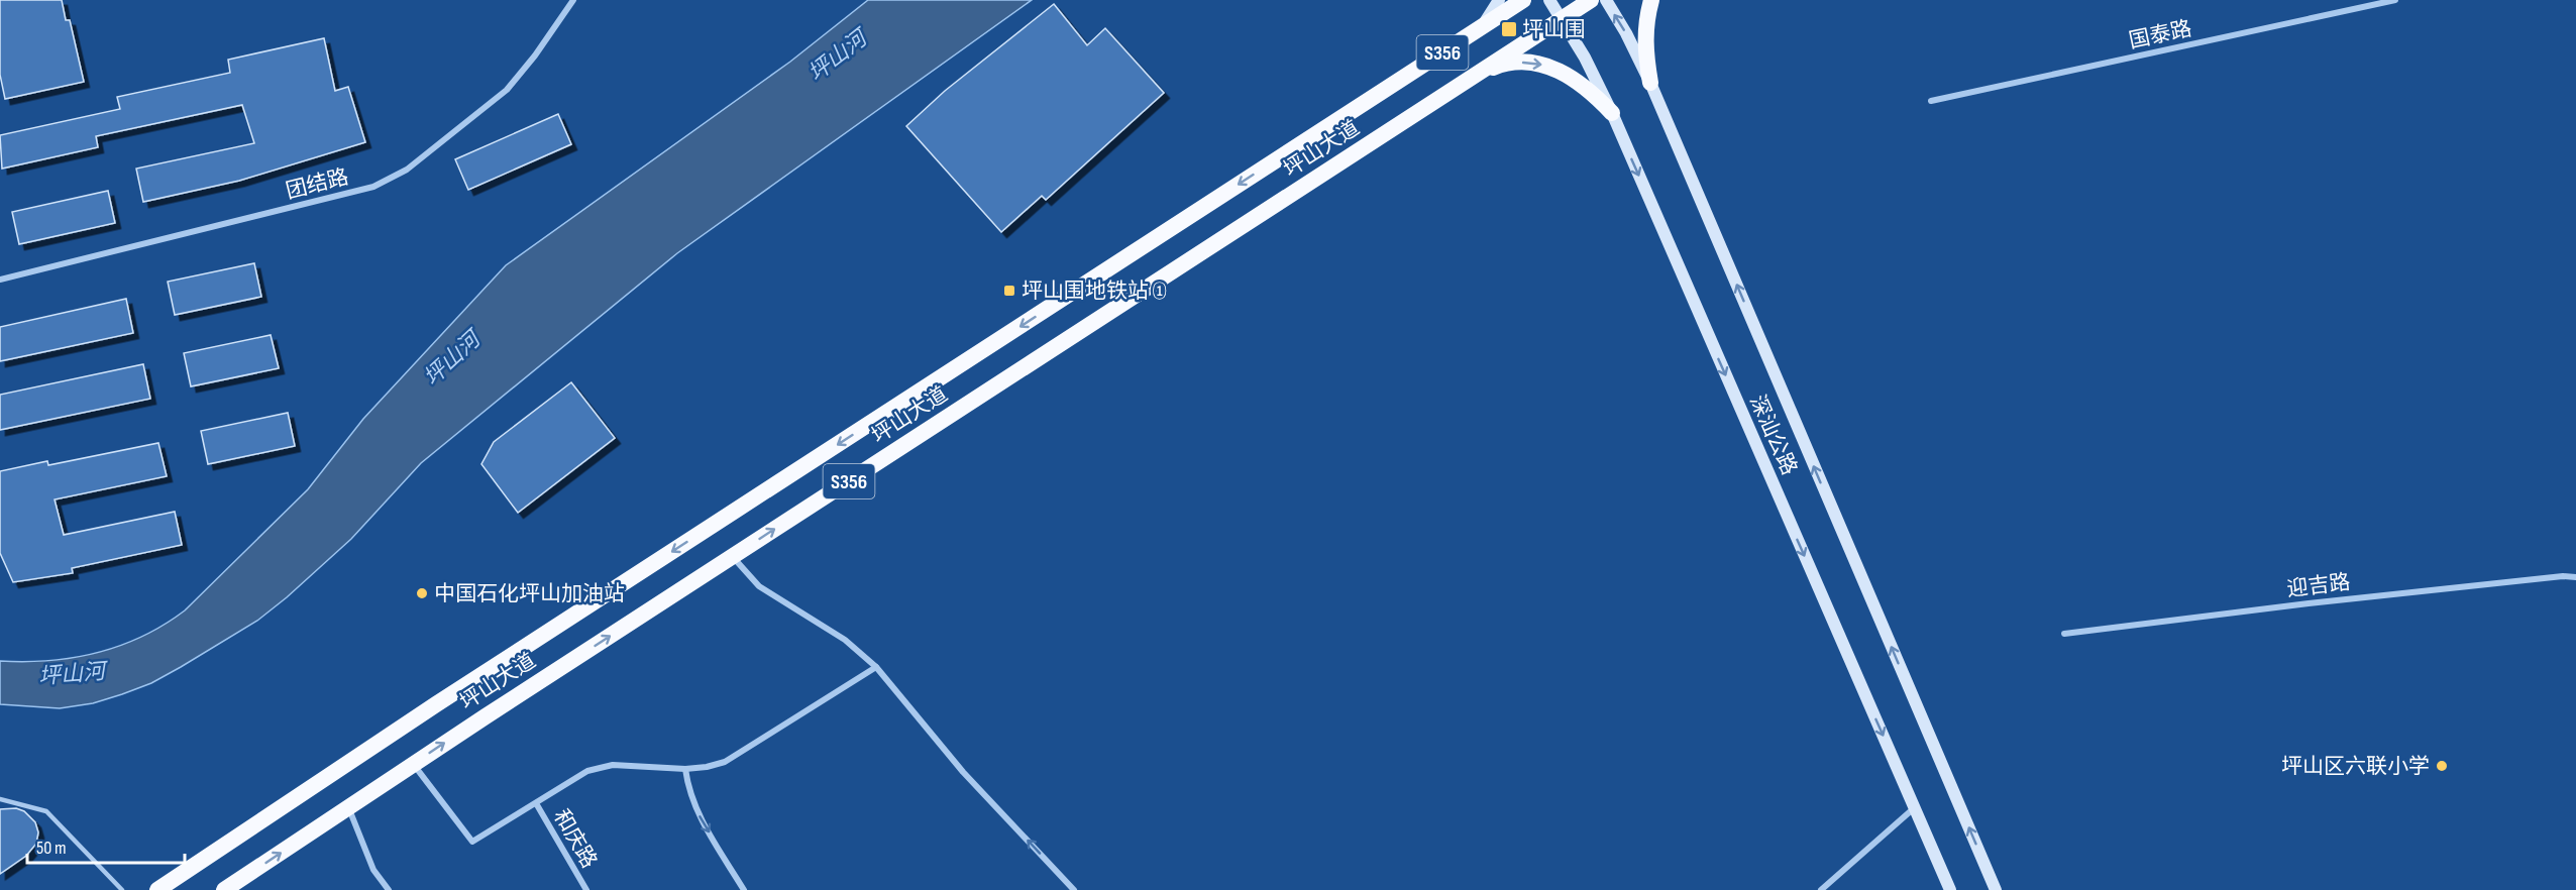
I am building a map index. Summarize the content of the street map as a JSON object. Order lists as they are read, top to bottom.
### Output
{
  "streets": {
    "highway": ["S356", "坪山大道"],
    "main road": ["深汕公路"],
    "street": [
      "国泰路",
      "团结路",
      "迎吉路",
      "和庆路"
    ]
  },
  "crossings": [
    ["坪山大道", "深汕公路"]
  ],
  "water": ["坪山河"],
  "places": {
    "transit": ["坪山围", "坪山围地铁站 ①"],
    "other": ["中国石化坪山加油站", "坪山区六联小学"]
  },
  "scale_bar": "50 m"
}
